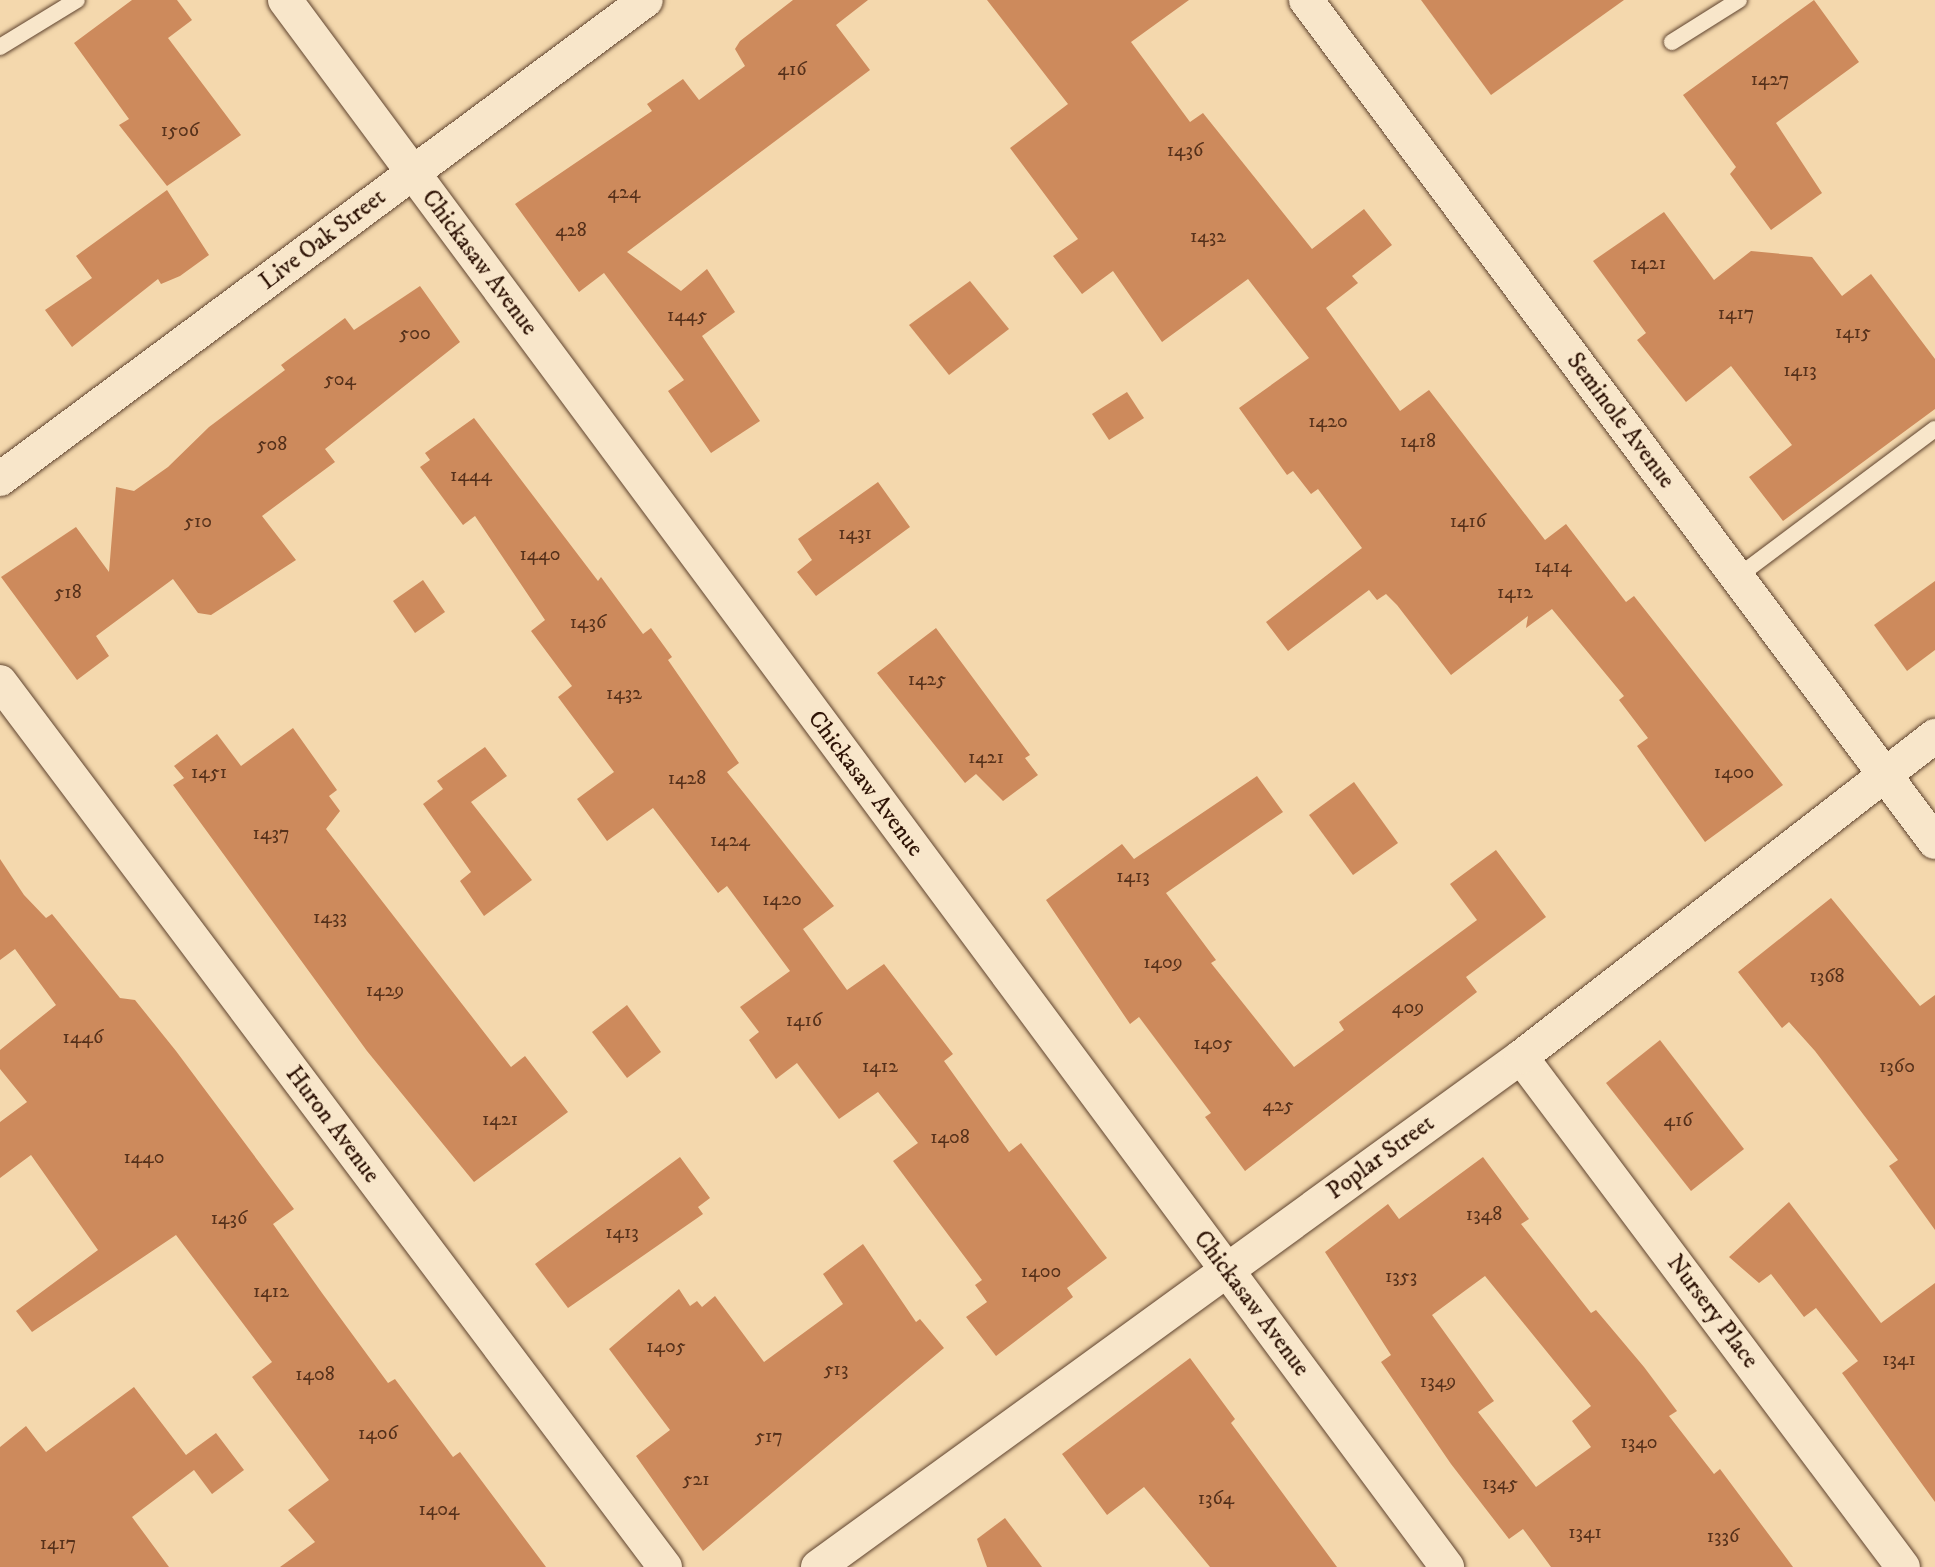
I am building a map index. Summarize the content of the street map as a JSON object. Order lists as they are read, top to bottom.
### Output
{
  "streets": {
    "street": [
      "Live Oak Street",
      "Chickasaw Avenue",
      "Seminole Avenue",
      "Huron Avenue",
      "Poplar Street",
      "Nursery Place"
    ]
  },
  "crossings": [
    ["Live Oak Street", "Chickasaw Avenue"],
    ["Chickasaw Avenue", "Poplar Street"],
    ["Seminole Avenue", "Poplar Street"],
    ["Poplar Street", "Nursery Place"]
  ],
  "house_numbers": [
    "416",
    "1427",
    "1506",
    "1436",
    "424",
    "428",
    "1432",
    "1421",
    "1417",
    "1445",
    "1415",
    "500",
    "1413",
    "504",
    "1420",
    "1418",
    "508",
    "1444",
    "510",
    "1416",
    "1431",
    "1440",
    "1414",
    "518",
    "1412",
    "1436",
    "1425",
    "1432",
    "1421",
    "1451",
    "1400",
    "1428",
    "1437",
    "1424",
    "1413",
    "1420",
    "1433",
    "1409",
    "1368",
    "1429",
    "409",
    "1416",
    "1446",
    "1405",
    "1412",
    "1360",
    "425",
    "1421",
    "416",
    "1408",
    "1440",
    "1348",
    "1436",
    "1413",
    "1400",
    "1353",
    "1412",
    "1405",
    "1341",
    "513",
    "1408",
    "1349",
    "1406",
    "517",
    "1340",
    "521",
    "1345",
    "1364",
    "1404",
    "1341",
    "1336",
    "1417"
  ]
}
